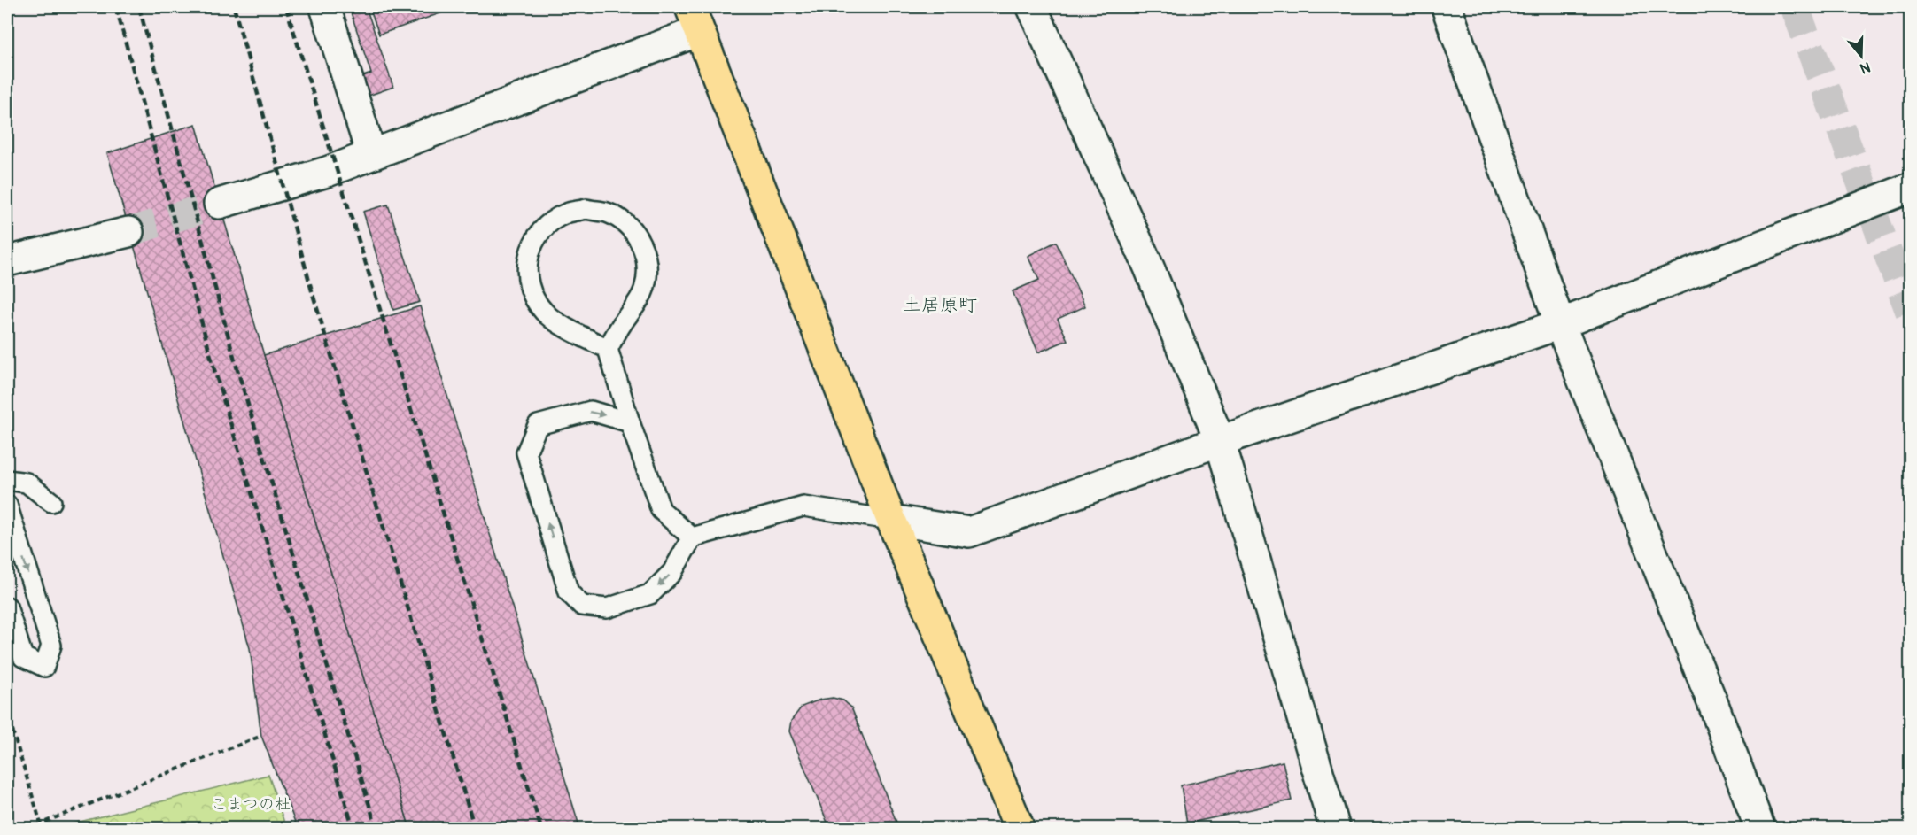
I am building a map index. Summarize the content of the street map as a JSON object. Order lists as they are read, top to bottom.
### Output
{
  "districts": ["土居原町"],
  "parks": ["こまつの杜"],
  "north": "bottom"
}
